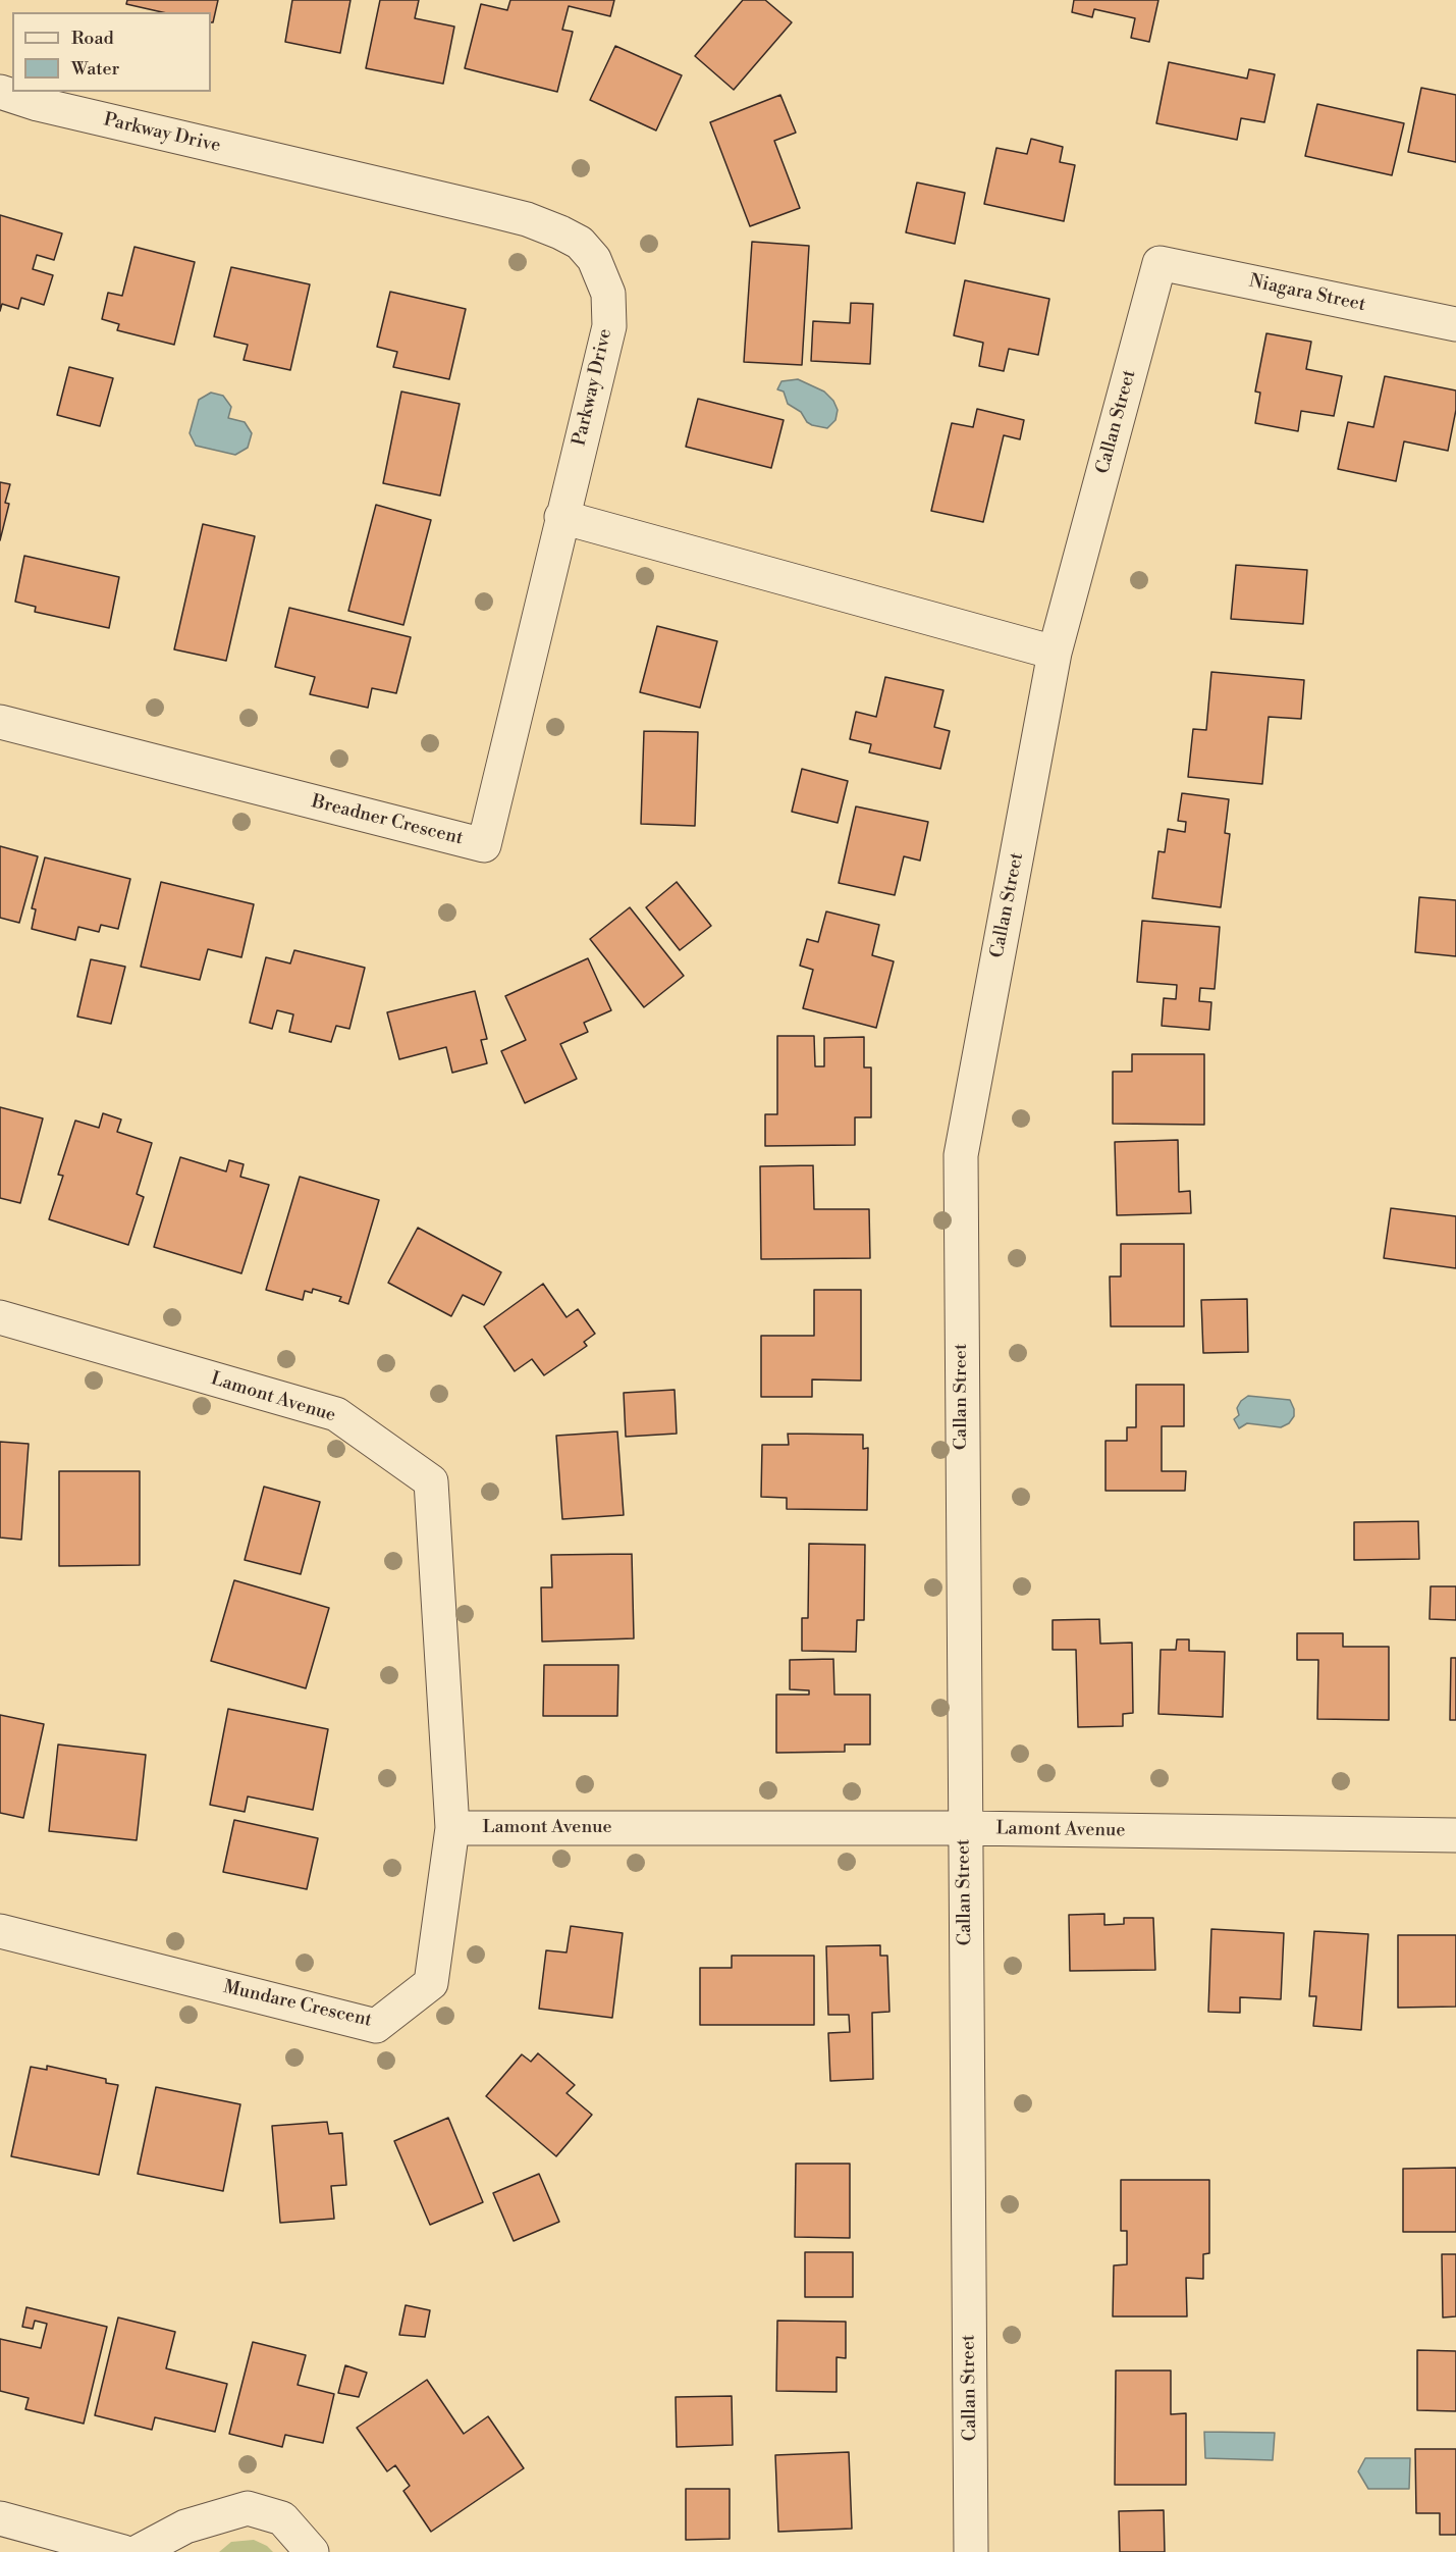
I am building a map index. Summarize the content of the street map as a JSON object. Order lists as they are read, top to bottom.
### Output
{
  "streets": {
    "street": [
      "Parkway Drive",
      "Niagara Street",
      "Callan Street",
      "Breadner Crescent",
      "Lamont Avenue",
      "Mundare Crescent"
    ]
  },
  "crossings": [
    ["Parkway Drive", "Breadner Crescent"],
    ["Niagara Street", "Callan Street"],
    ["Callan Street", "Lamont Avenue"],
    ["Lamont Avenue", "Mundare Crescent"]
  ],
  "legend": ["Road", "Water"]
}
